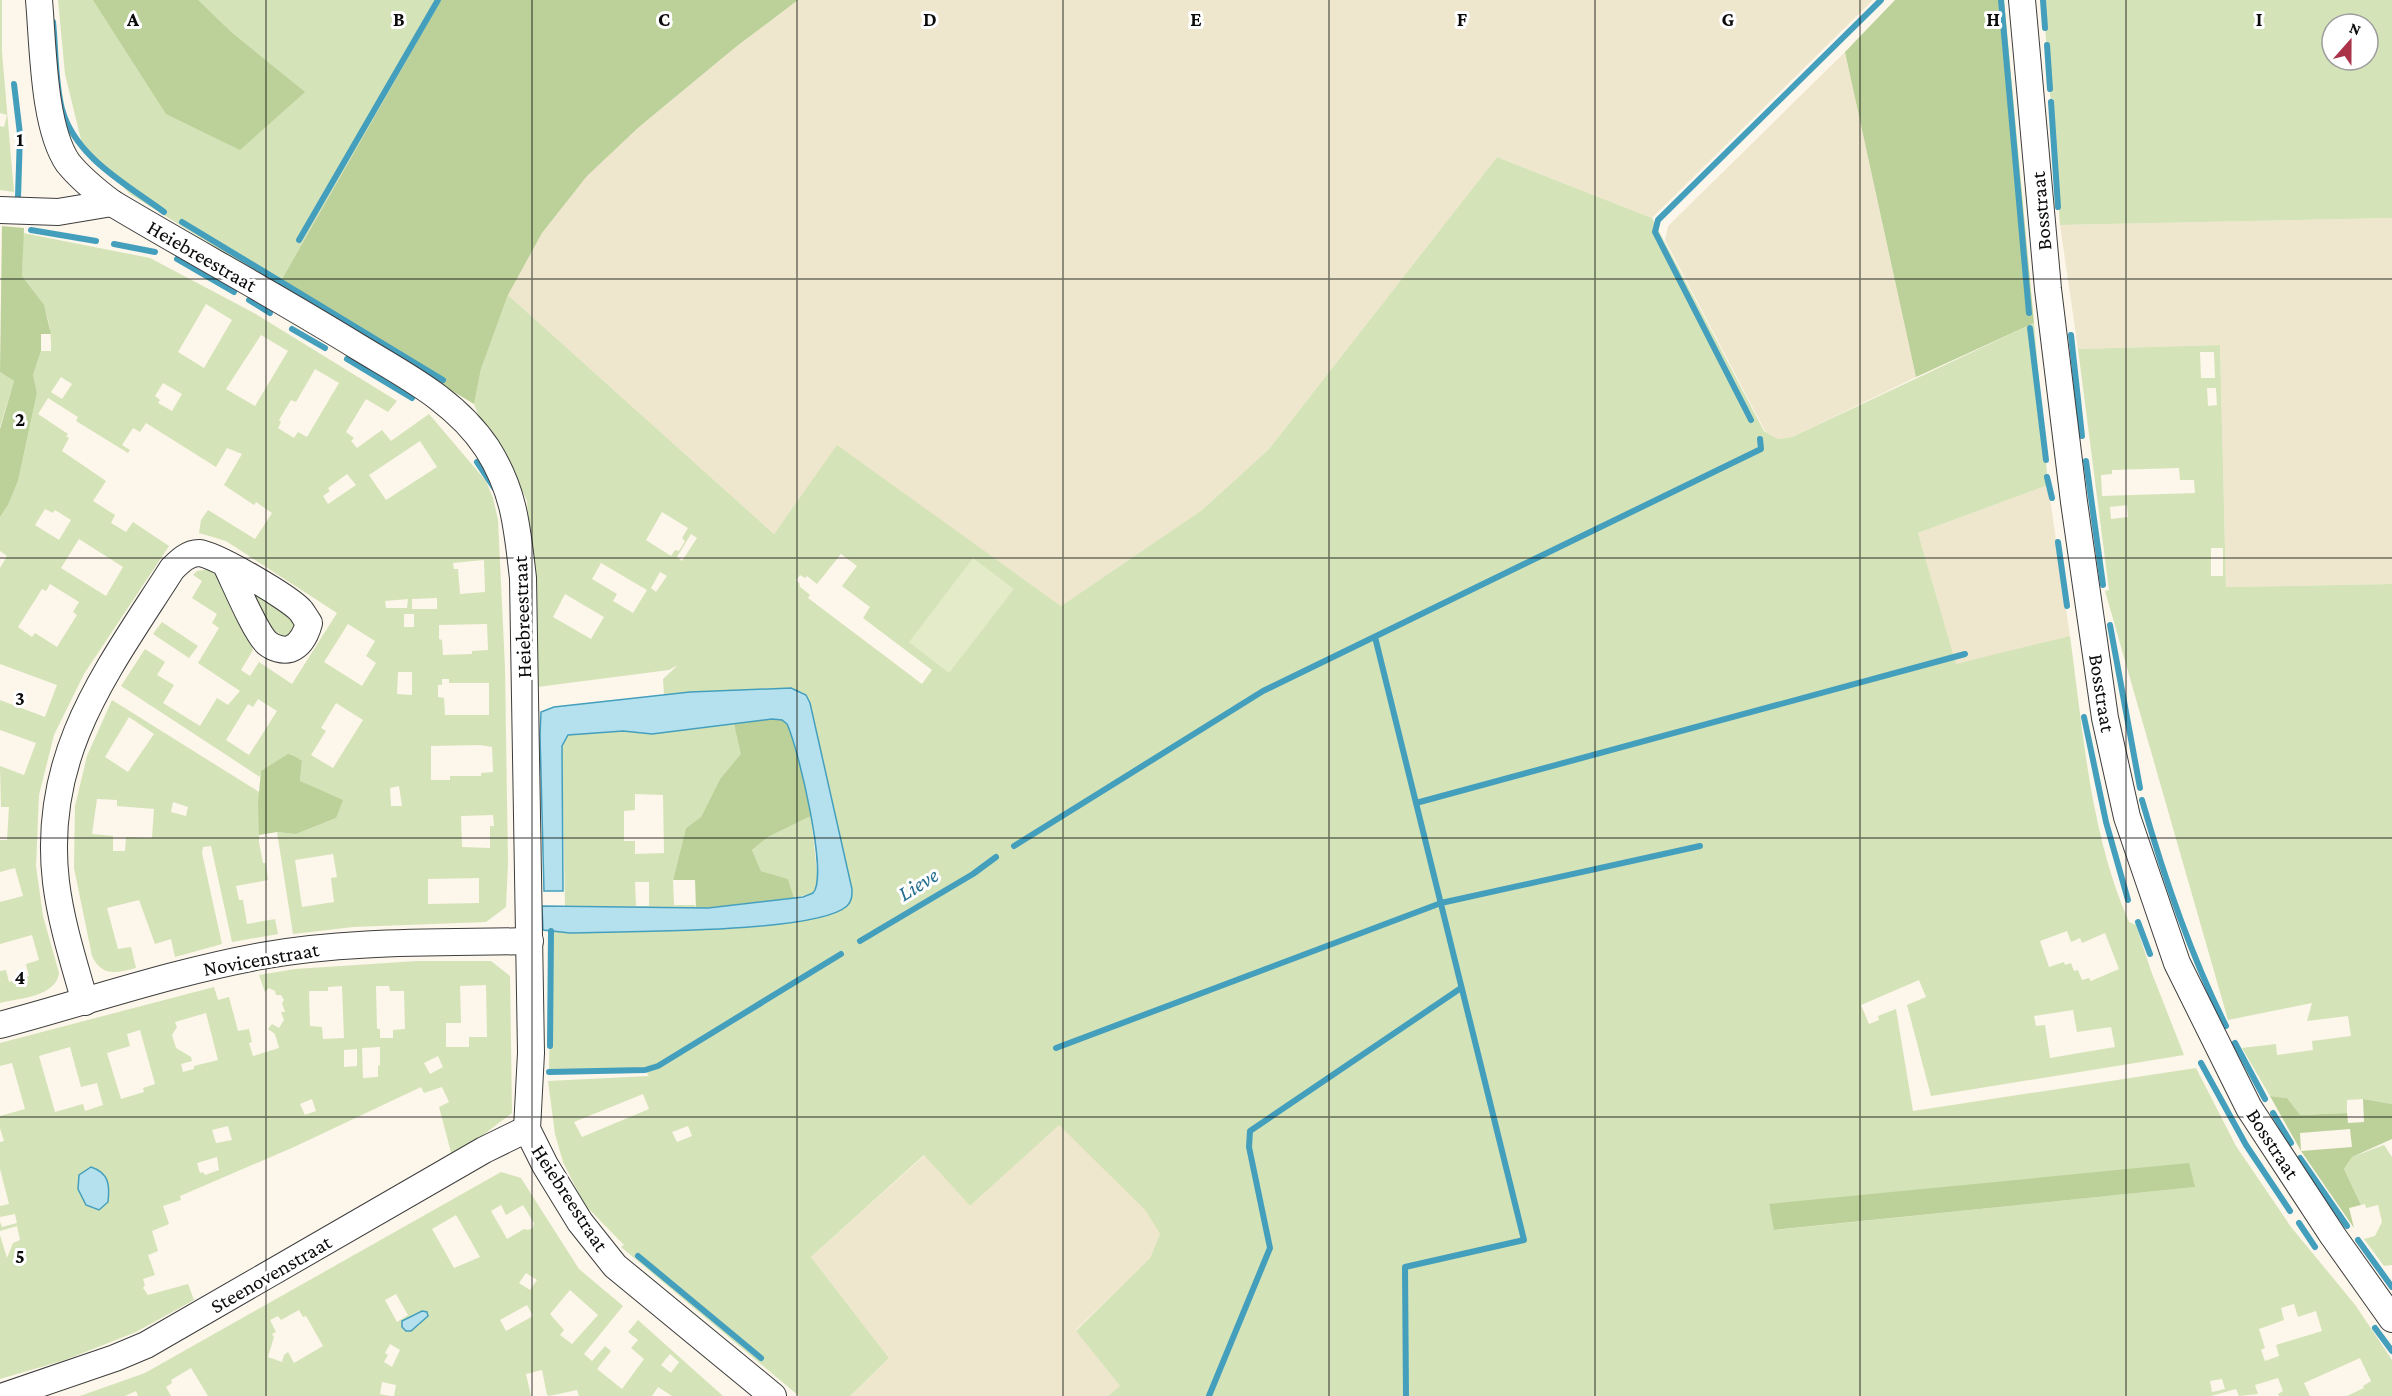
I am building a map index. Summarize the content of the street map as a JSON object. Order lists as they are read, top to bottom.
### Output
{
  "streets": {
    "street": [
      "Bosstraat",
      "Heiebreestraat",
      "Novicenstraat",
      "Steenovenstraat"
    ]
  },
  "crossings": [
    ["Heiebreestraat", "Novicenstraat"],
    ["Heiebreestraat", "Steenovenstraat"]
  ],
  "water": ["Lieve"],
  "north": "top",
  "grid": {
    "columns": [
      "A",
      "B",
      "C",
      "D",
      "E",
      "F",
      "G",
      "H",
      "I"
    ],
    "rows": [
      "1",
      "2",
      "3",
      "4",
      "5"
    ]
  }
}
